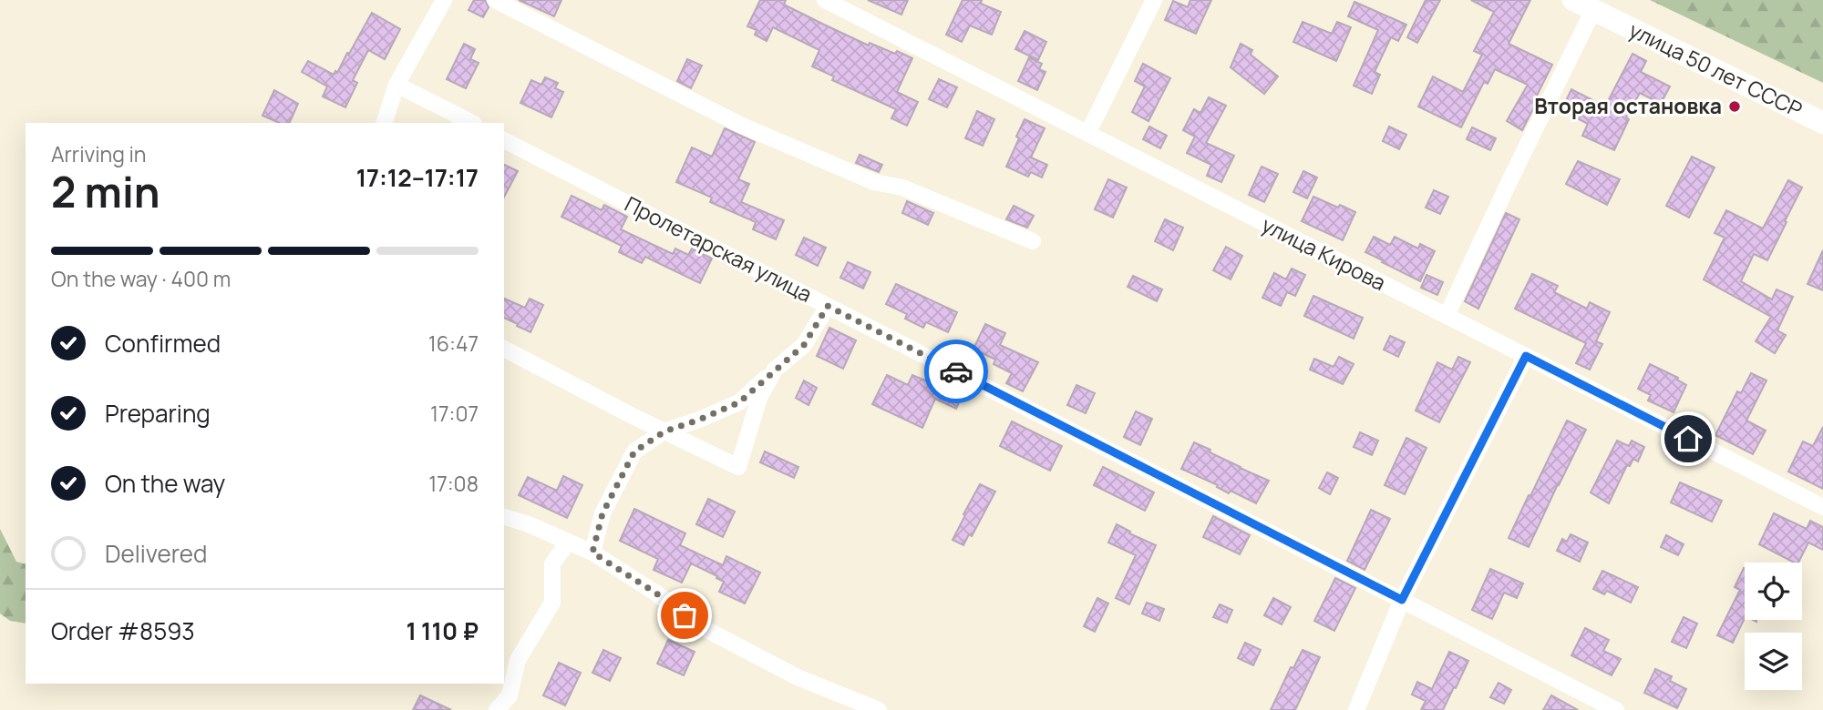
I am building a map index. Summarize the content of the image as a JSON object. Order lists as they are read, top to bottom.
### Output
{
  "streets": {
    "street": ["улица 50 лет СССР", "Пролетарская улица", "улица Кирова"]
  },
  "places": ["Вторая остановка"],
  "page": {
    "heading": ["2 min", "Arriving in", "17:12–17:17"],
    "panel": ["Order #8593", "1 110 ₽"],
    "bar": "On the way · 400 m",
    "list": [
      ["Confirmed", "16:47"],
      ["Preparing", "17:07"],
      ["On the way", "17:08"],
      "Delivered"
    ]
  }
}
